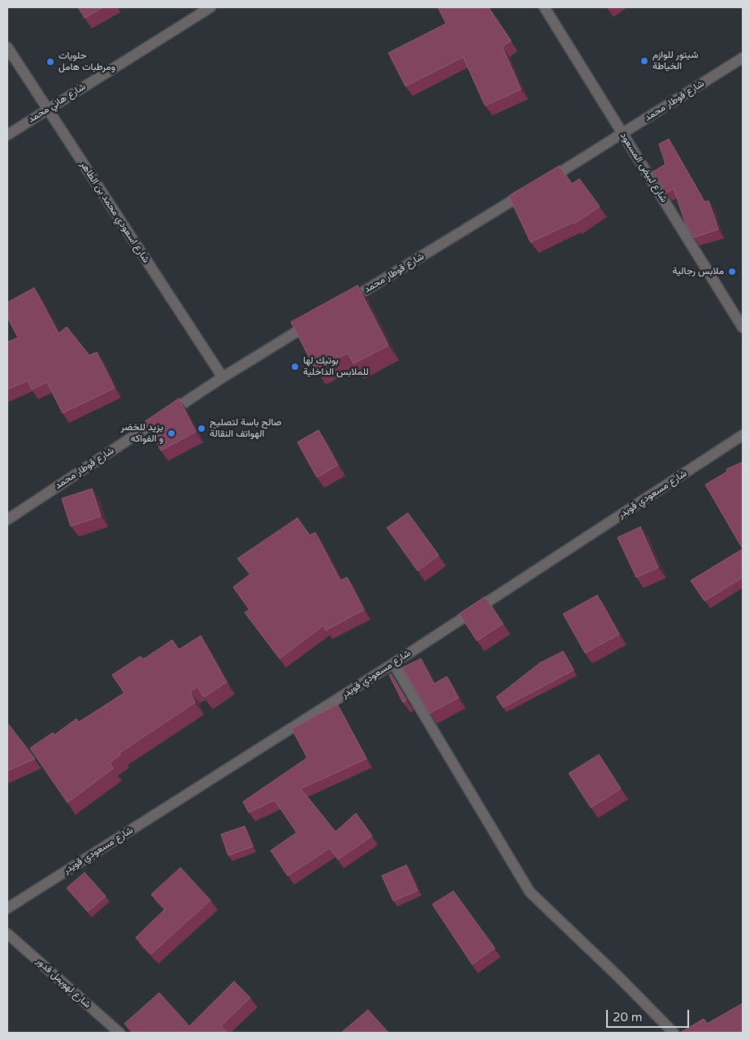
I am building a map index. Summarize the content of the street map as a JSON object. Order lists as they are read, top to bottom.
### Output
{
  "streets": {
    "street": [
      "شارع قوطار محمد",
      "شارع هاني محمد",
      "شارع لبيض المسعود",
      "شارع اسعودي محمد بن الطاهر",
      "شارع مسعودي قويدر",
      "شارع لهويمل قدور"
    ]
  },
  "crossings": [
    ["شارع قوطار محمد", "شارع لبيض المسعود"],
    ["شارع قوطار محمد", "شارع اسعودي محمد بن الطاهر"],
    ["شارع هاني محمد", "شارع اسعودي محمد بن الطاهر"]
  ],
  "places": [
    "شيتور للوازم الخياطة",
    "حلويات ومرطبات هامل",
    "ملابس رجالية",
    "بوتيك لها للملابس الداخلية",
    "صالح باسة لتصليح الهواتف النقالة",
    "يزيد للخضر و الفواكه"
  ],
  "scale_bar": "20 m"
}
